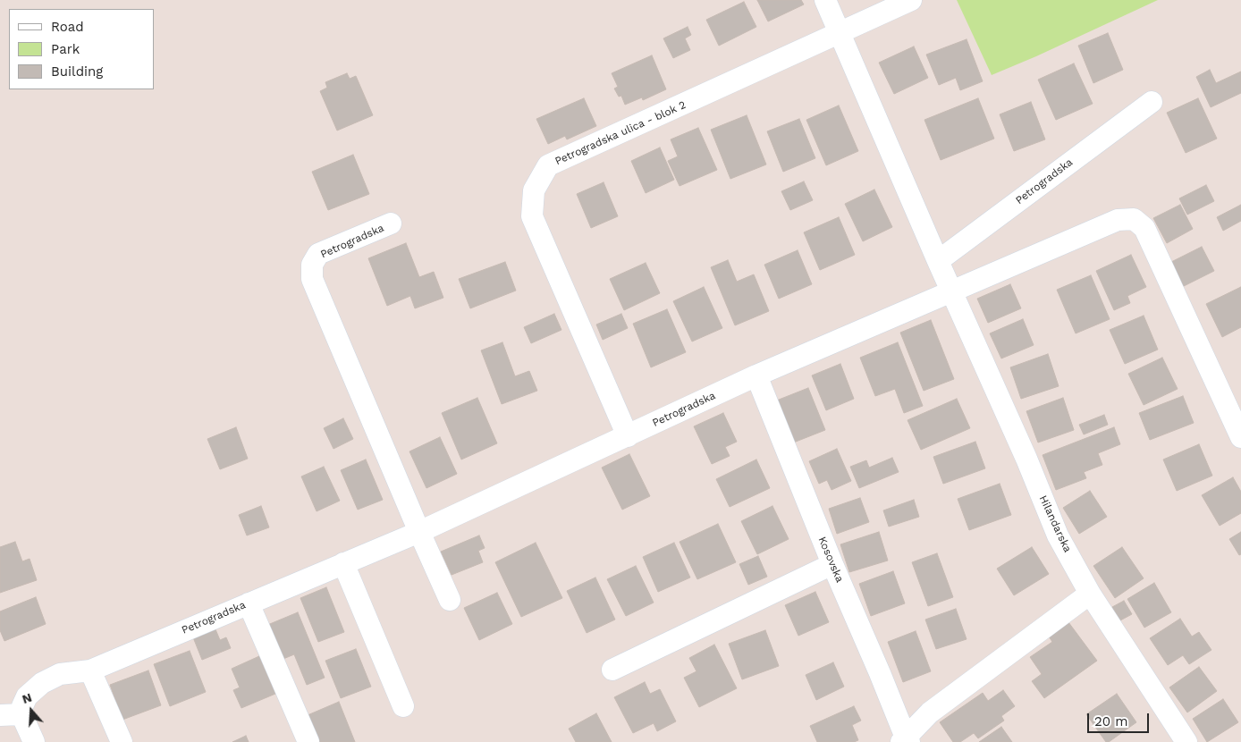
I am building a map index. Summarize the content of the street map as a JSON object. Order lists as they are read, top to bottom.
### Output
{
  "streets": {
    "street": [
      "Petrogradska ulica - blok 2",
      "Petrogradska",
      "Hilandarska",
      "Kosovska"
    ]
  },
  "crossings": [
    ["Petrogradska ulica - blok 2", "Petrogradska"],
    ["Petrogradska ulica - blok 2", "Hilandarska"],
    ["Petrogradska", "Hilandarska"],
    ["Petrogradska", "Kosovska"]
  ],
  "legend": ["Road", "Park", "Building"],
  "scale_bar": "20 m",
  "north": "top"
}
